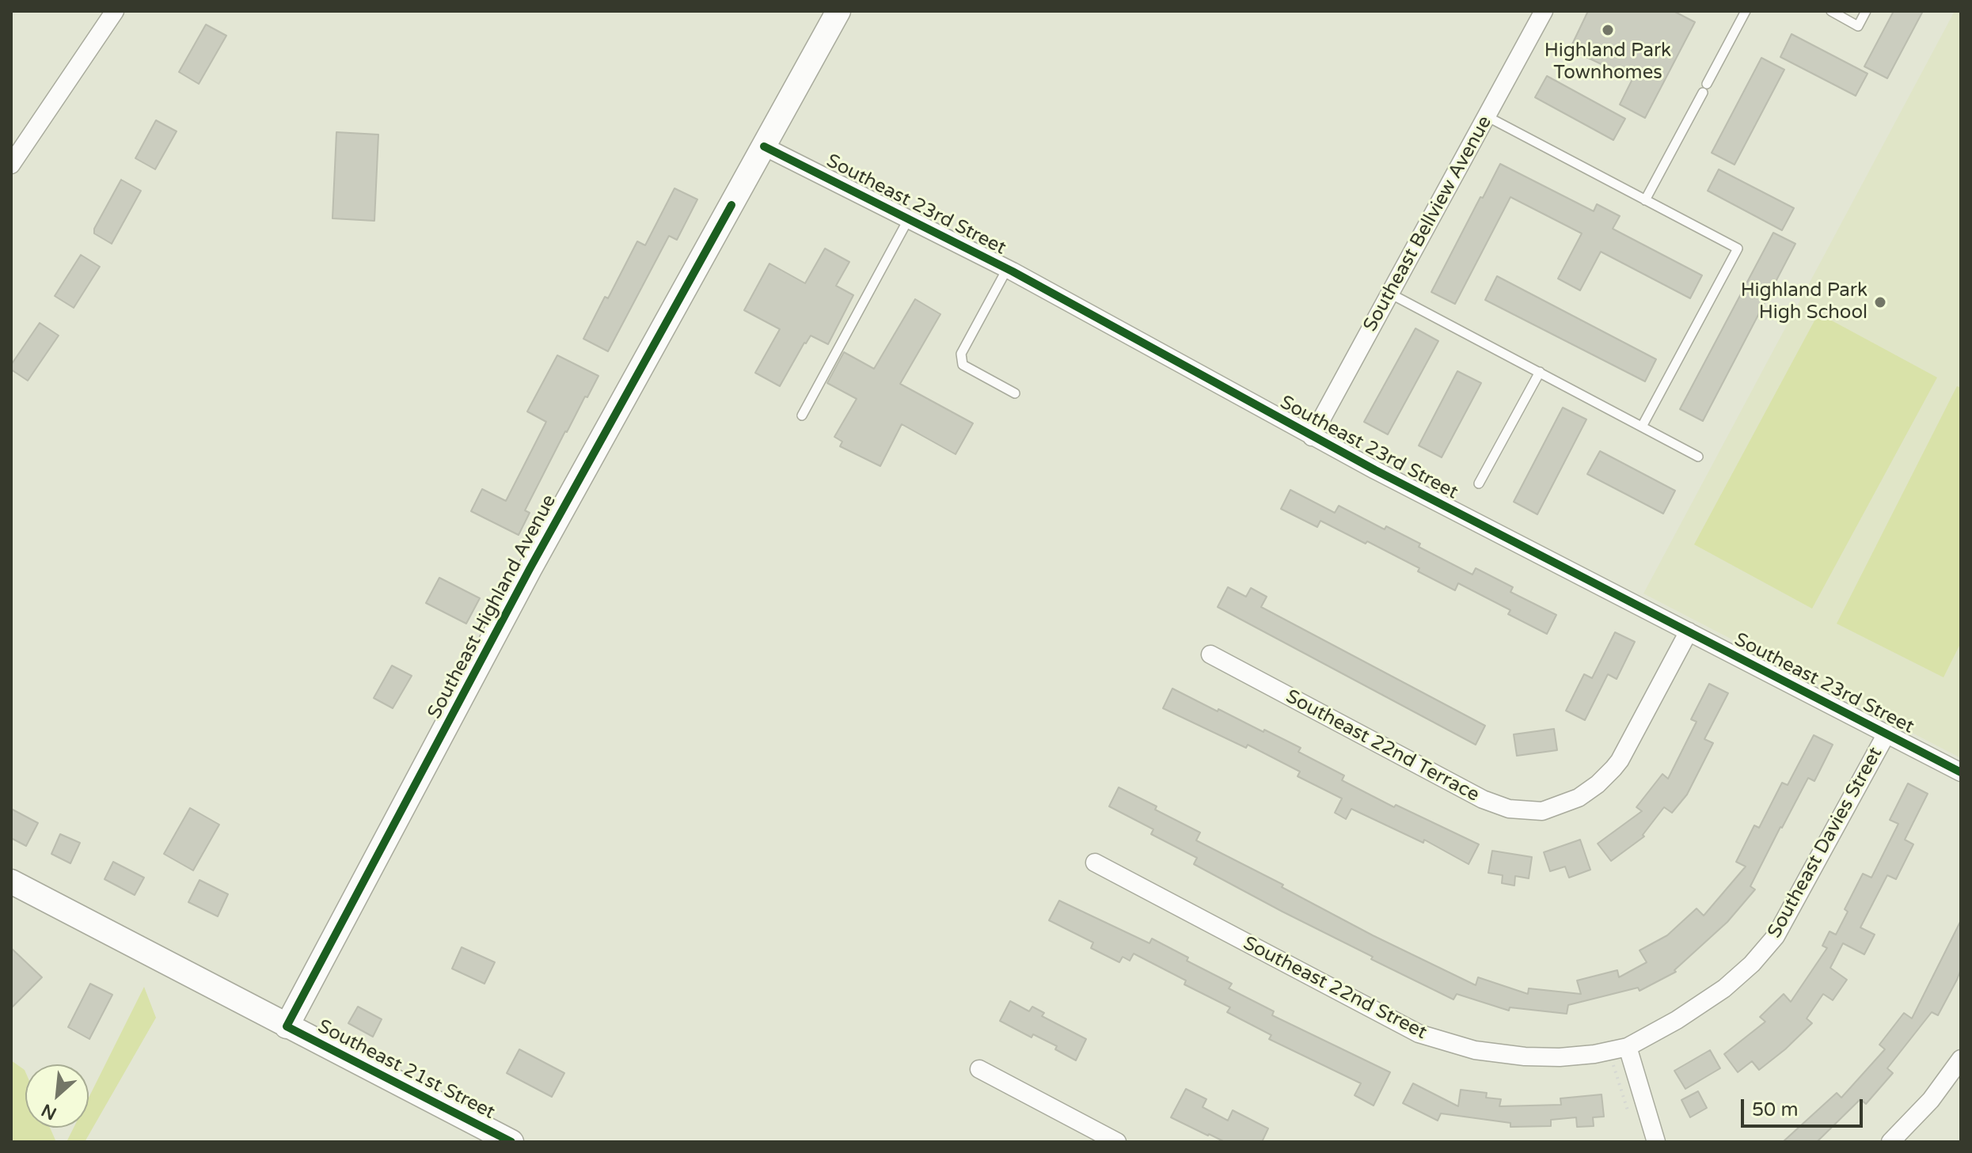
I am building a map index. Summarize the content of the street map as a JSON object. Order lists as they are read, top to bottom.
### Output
{
  "streets": {
    "street": [
      "Southeast 23rd Street",
      "Southeast Bellview Avenue",
      "Southeast Highland Avenue",
      "Southeast 22nd Terrace",
      "Southeast Davies Street",
      "Southeast 22nd Street",
      "Southeast 21st Street"
    ]
  },
  "crossings": [
    ["Southeast 23rd Street", "Southeast Bellview Avenue"],
    ["Southeast 23rd Street", "Southeast Highland Avenue"],
    ["Southeast 23rd Street", "Southeast 22nd Terrace"],
    ["Southeast 23rd Street", "Southeast Davies Street"],
    ["Southeast Highland Avenue", "Southeast 21st Street"],
    ["Southeast Davies Street", "Southeast 22nd Street"]
  ],
  "places": ["Highland Park Townhomes", "Highland Park High School"],
  "scale_bar": "50 m",
  "north": "bottom left"
}
